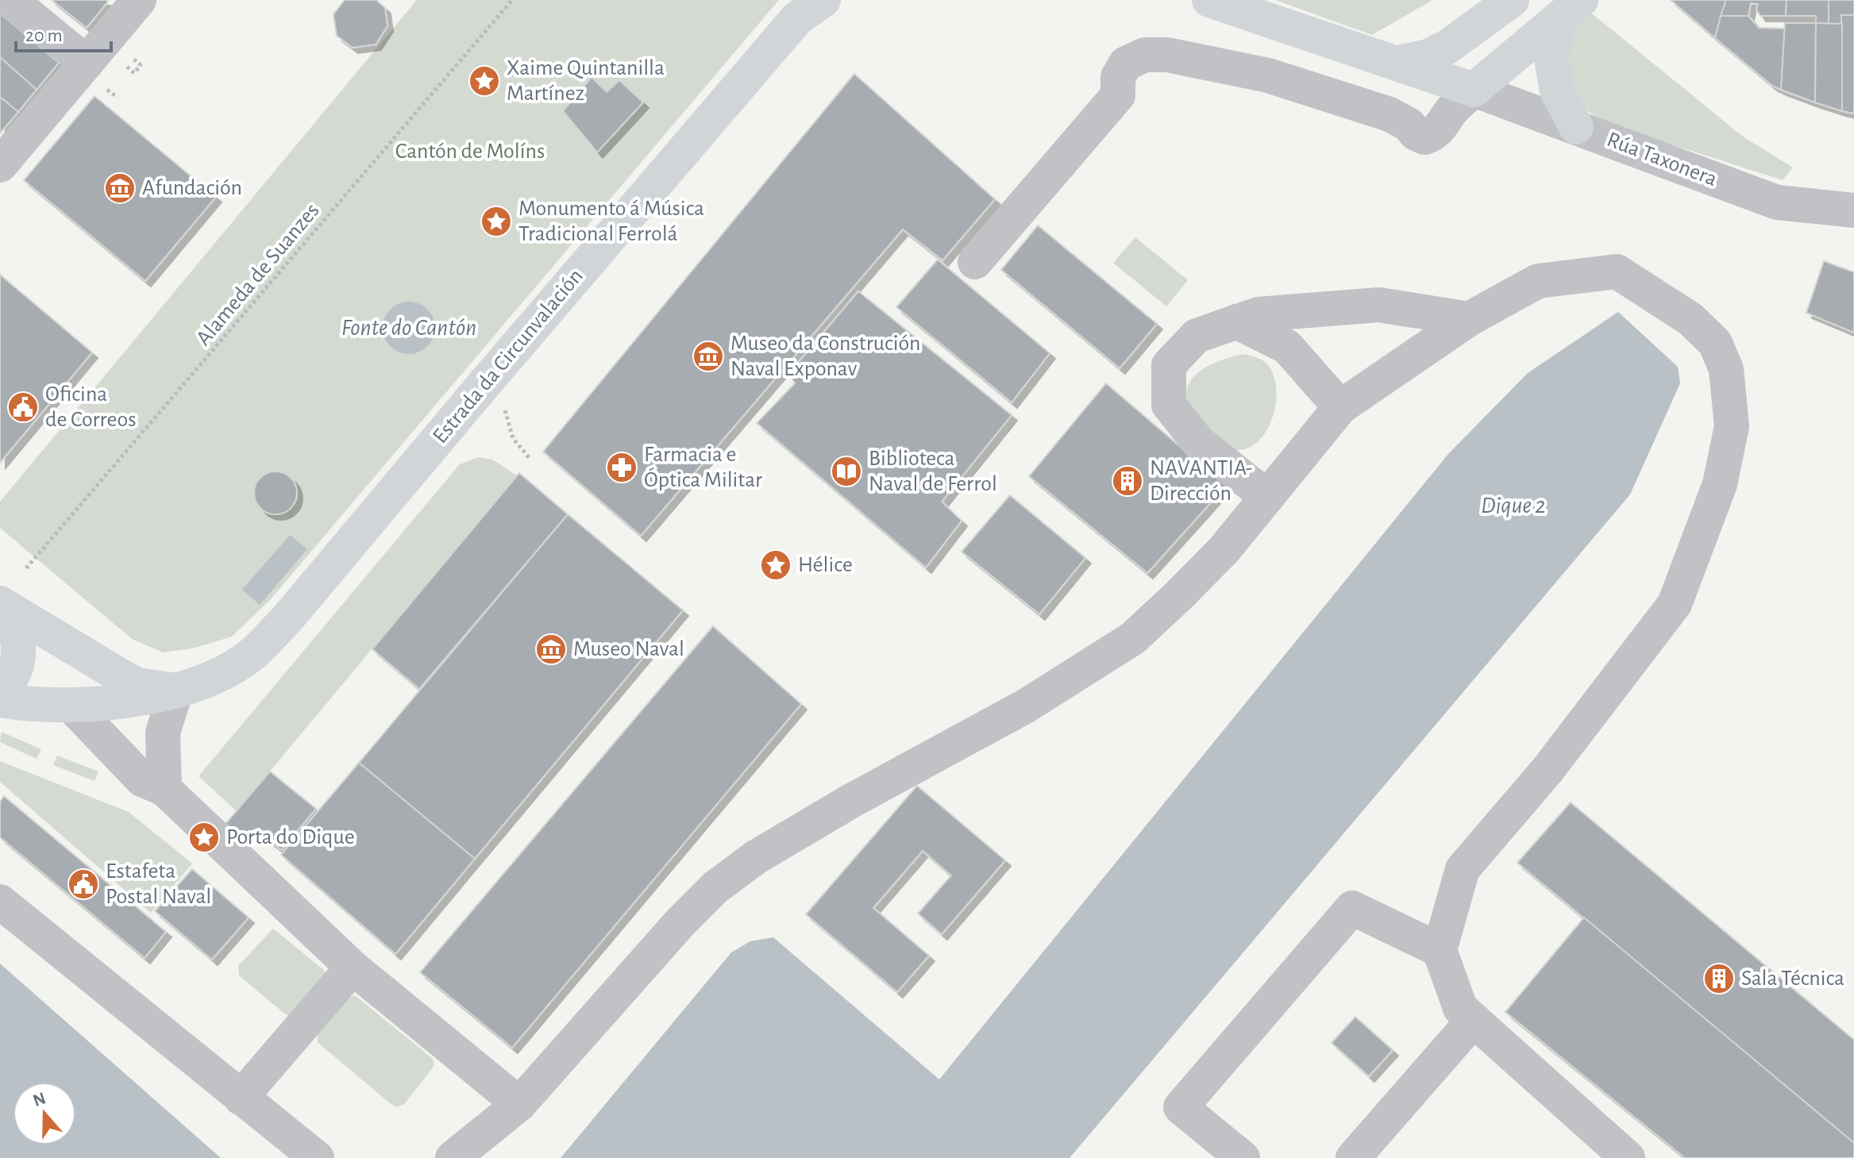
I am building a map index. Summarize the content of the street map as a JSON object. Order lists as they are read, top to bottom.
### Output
{
  "streets": {
    "main road": ["Estrada da Circunvalación"],
    "street": ["Rúa Taxonera"],
    "path": ["Alameda de Suanzes"]
  },
  "water": ["Fonte do Cantón", "Dique 2"],
  "parks": ["Cantón de Molíns"],
  "places": {
    "place": [
      "Xaime Quintanilla Martínez",
      "Monumento á Música Tradicional Ferrolá",
      "Hélice",
      "Porta do Dique"
    ],
    "museum": ["Afundación", "Museo da Construción Naval Exponav", "Museo Naval"],
    "public building": ["Oficina de Correos", "Estafeta Postal Naval"],
    "pharmacy": ["Farmacia e Óptica Militar"],
    "library": ["Biblioteca Naval de Ferrol"],
    "building": ["NAVANTIA- Dirección", "Sala Técnica"]
  },
  "scale_bar": "20 m",
  "north": "top"
}
